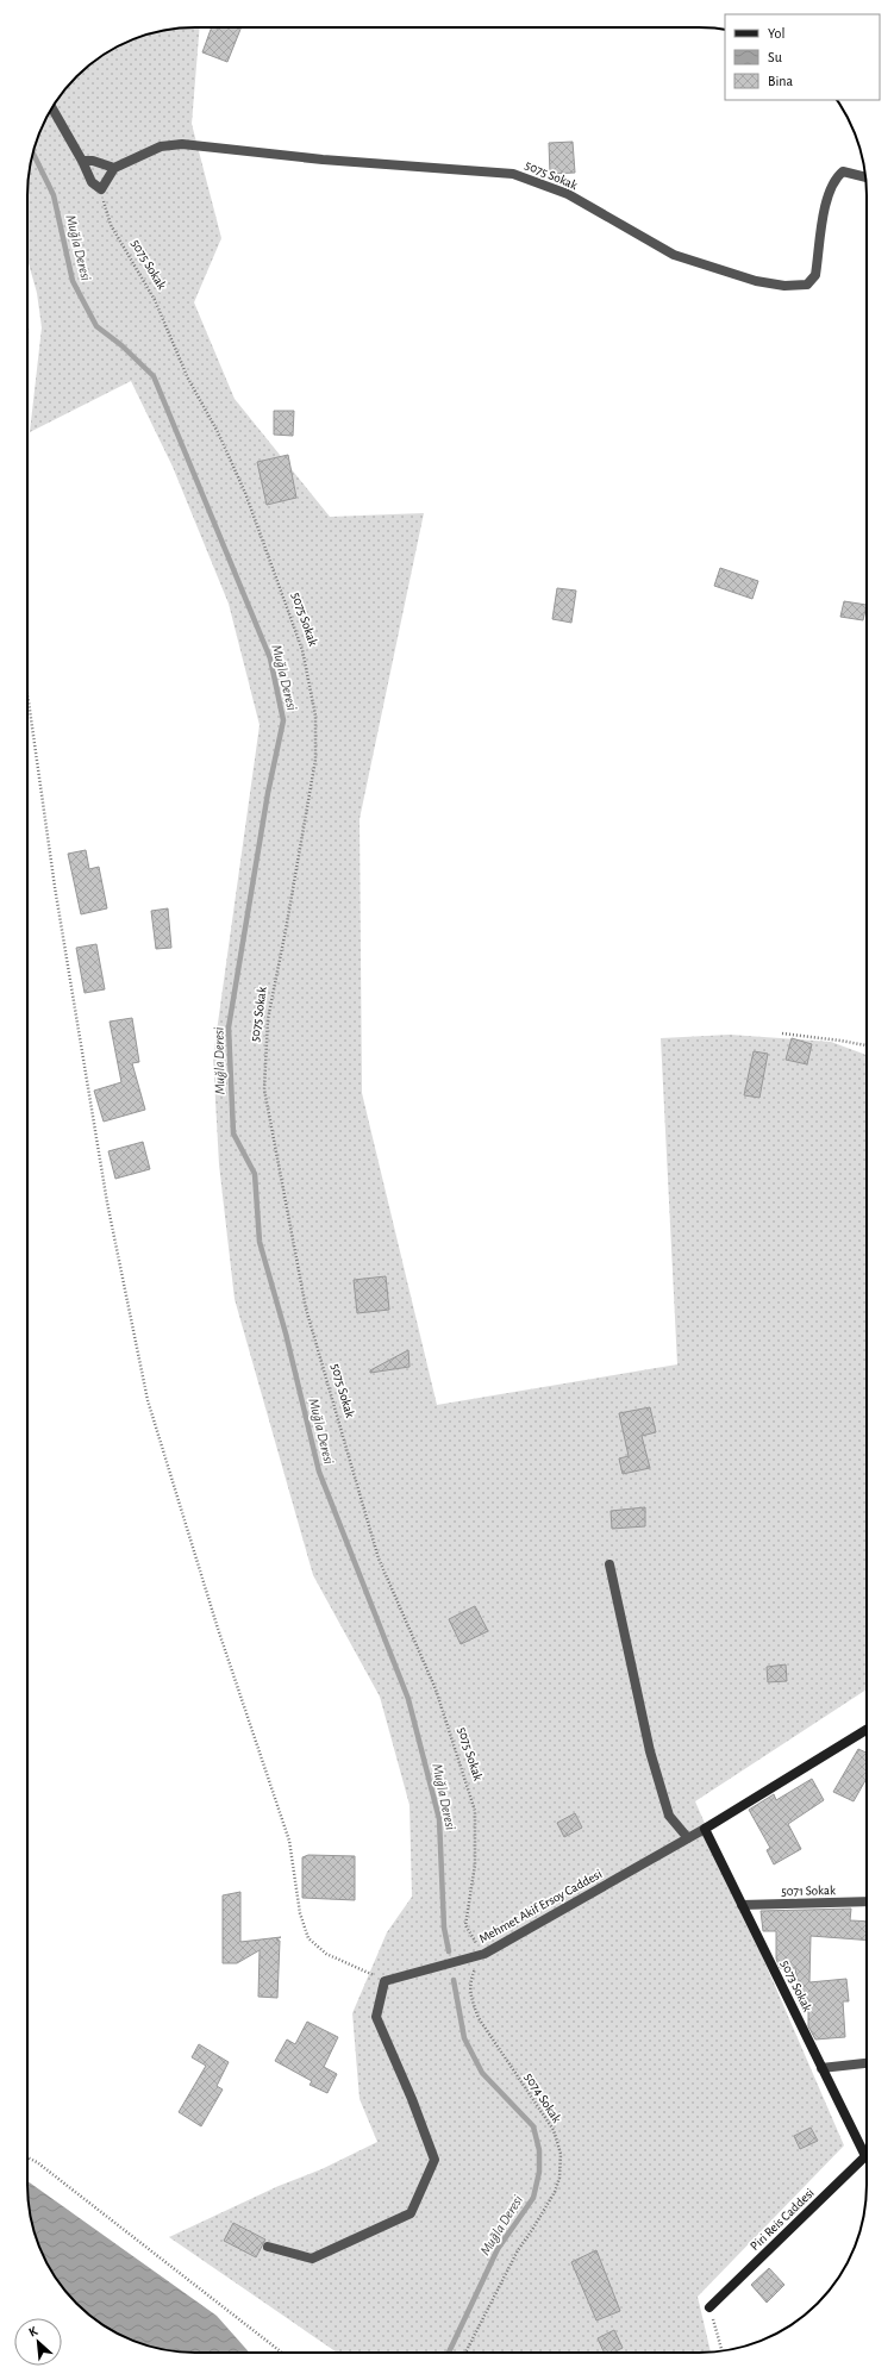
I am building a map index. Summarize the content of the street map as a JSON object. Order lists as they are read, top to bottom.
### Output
{
  "streets": {
    "street": [
      "5075 Sokak",
      "5071 Sokak",
      "Mehmet Akif Ersoy Caddesi",
      "5073 Sokak",
      "Piri Reis Caddesi"
    ],
    "path": ["5074 Sokak"]
  },
  "crossings": [
    ["5075 Sokak", "Mehmet Akif Ersoy Caddesi"],
    ["5075 Sokak", "5074 Sokak"],
    ["5071 Sokak", "5073 Sokak"],
    ["Mehmet Akif Ersoy Caddesi", "5073 Sokak"],
    ["Mehmet Akif Ersoy Caddesi", "5074 Sokak"]
  ],
  "water": ["Muğla Deresi"],
  "legend": ["Yol", "Su", "Bina"],
  "north": "top left"
}
